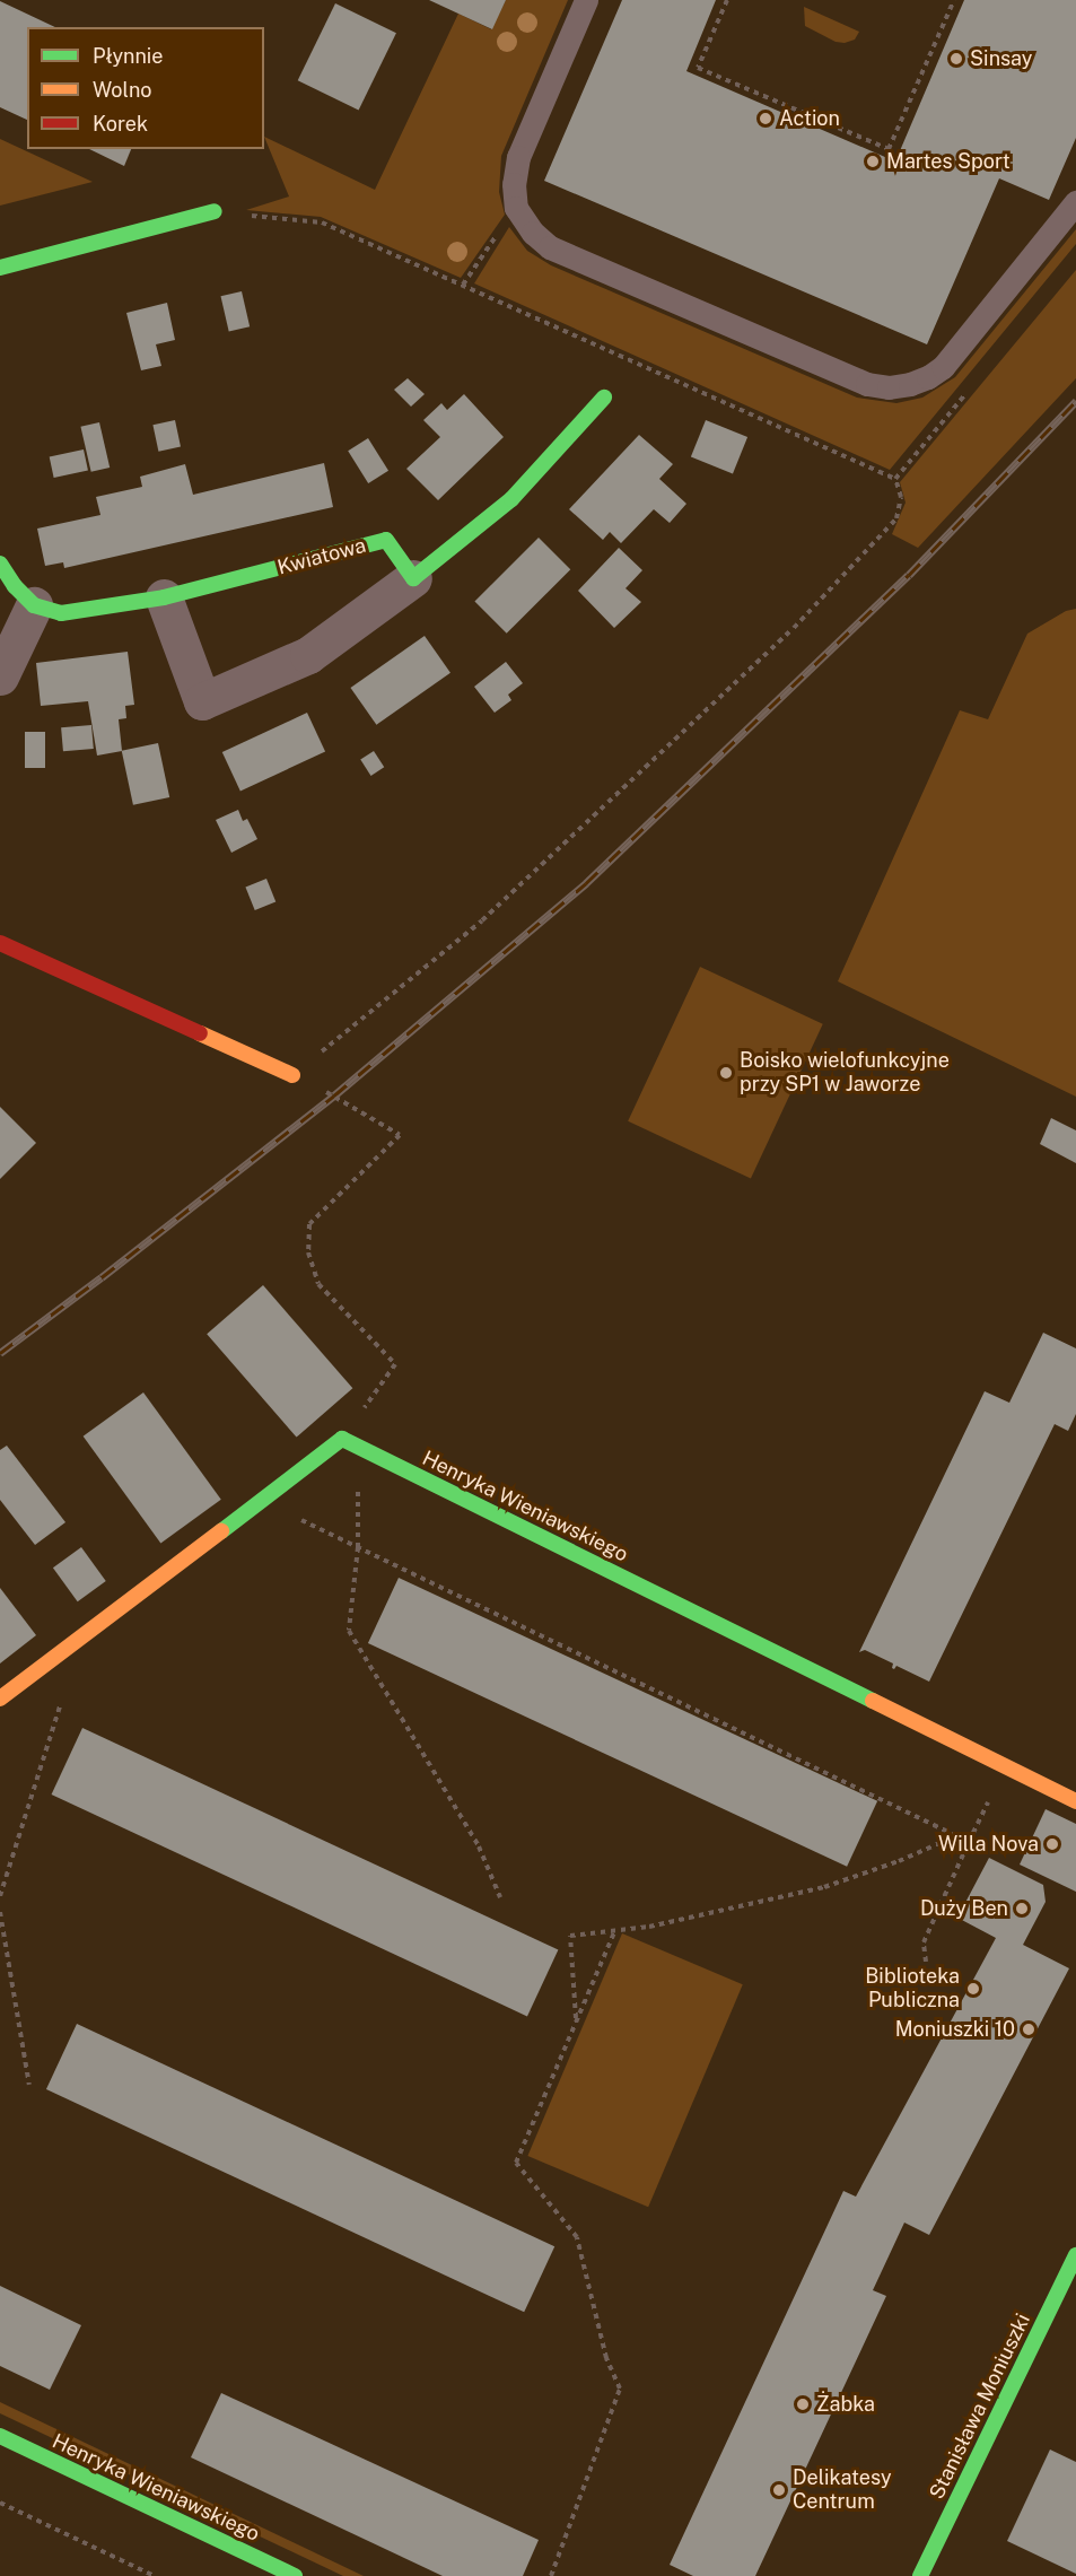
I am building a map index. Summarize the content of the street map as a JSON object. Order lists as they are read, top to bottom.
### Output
{
  "streets": {
    "street": ["Kwiatowa", "Henryka Wieniawskiego", "Stanisława Moniuszki"]
  },
  "places": [
    "Sinsay",
    "Action",
    "Martes Sport",
    "Boisko wielofunkcyjne przy SP1 w Jaworze",
    "Willa Nova",
    "Duży Ben",
    "Biblioteka Publiczna",
    "Moniuszki 10",
    "Żabka",
    "Delikatesy Centrum"
  ],
  "legend": ["Płynnie", "Wolno", "Korek"]
}
